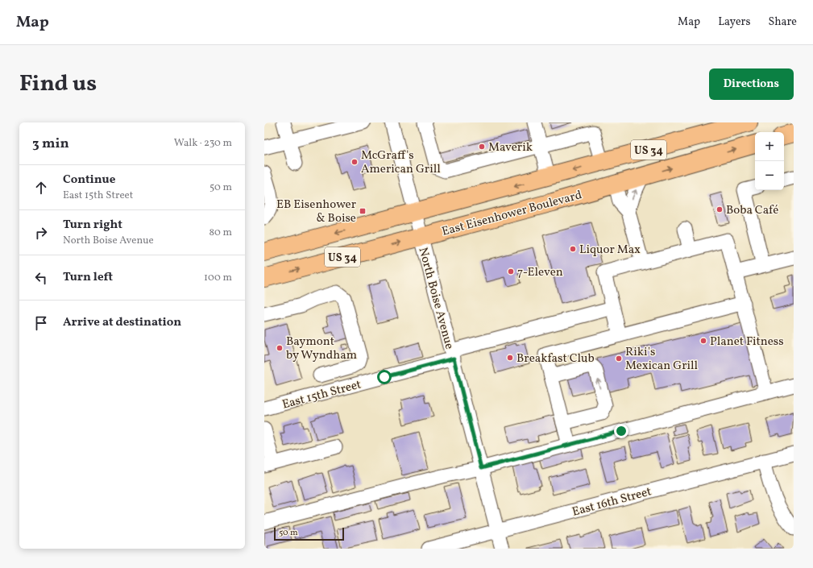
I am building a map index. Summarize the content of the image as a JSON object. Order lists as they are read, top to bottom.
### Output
{
  "streets": {
    "highway": ["US 34", "East Eisenhower Boulevard"],
    "street": ["North Boise Avenue", "East 15th Street", "East 16th Street"]
  },
  "crossings": [
    ["East Eisenhower Boulevard", "North Boise Avenue"],
    ["North Boise Avenue", "East 15th Street"],
    ["North Boise Avenue", "East 16th Street"]
  ],
  "places": {
    "other": [
      "Maverik",
      "McGraff's American Grill",
      "Boba Café",
      "Liquor Max",
      "7-Eleven",
      "Planet Fitness",
      "Baymont by Wyndham",
      "Breakfast Club",
      "Riki's Mexican Grill"
    ],
    "transit": ["EB Eisenhower & Boise"]
  },
  "scale_bar": "50 m",
  "page": {
    "header": "Map",
    "nav": ["Map", "Layers", "Share"],
    "title": "Find us",
    "buttons": "Directions",
    "heading": ["3 min", "Walk · 230 m"],
    "map_buttons": ["+", "−"],
    "list": [
      ["Continue", "East 15th Street", "50 m"],
      ["Turn right", "North Boise Avenue", "80 m"],
      ["Turn left", "100 m"],
      "Arrive at destination"
    ],
    "scale": "50 m"
  }
}
